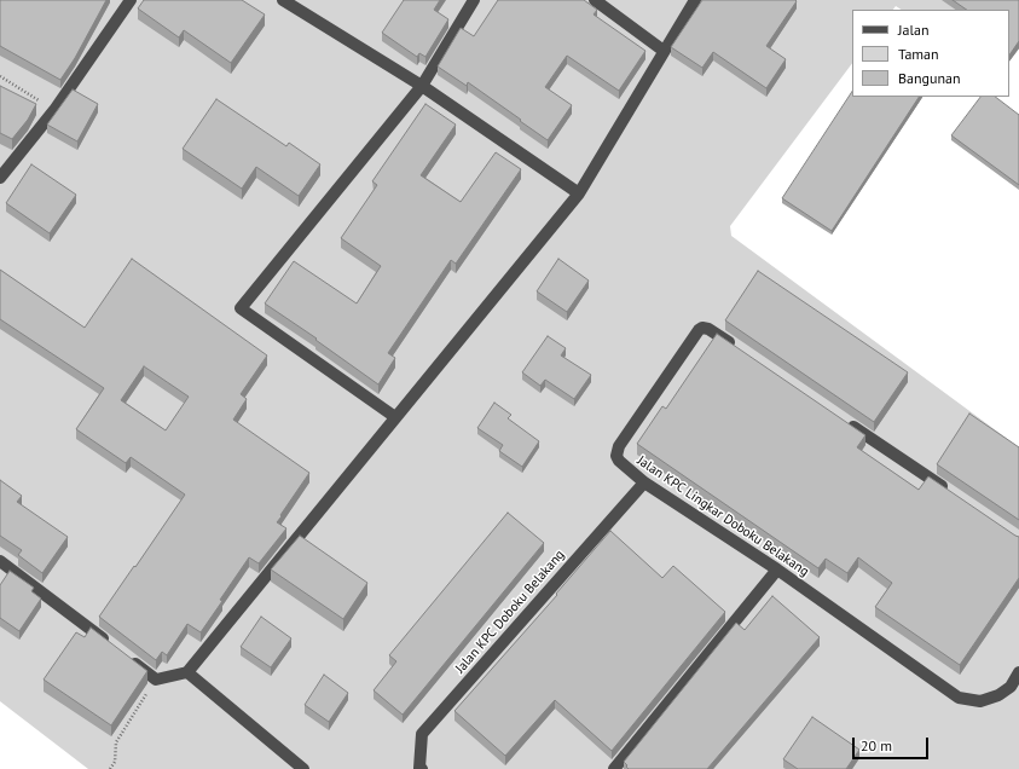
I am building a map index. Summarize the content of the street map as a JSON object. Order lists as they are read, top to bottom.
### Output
{
  "streets": {
    "street": ["Jalan KPC Lingkar Doboku Belakang", "Jalan KPC Doboku Belakang"]
  },
  "crossings": [
    ["Jalan KPC Lingkar Doboku Belakang", "Jalan KPC Doboku Belakang"]
  ],
  "legend": ["Jalan", "Taman", "Bangunan"],
  "scale_bar": "20 m"
}
